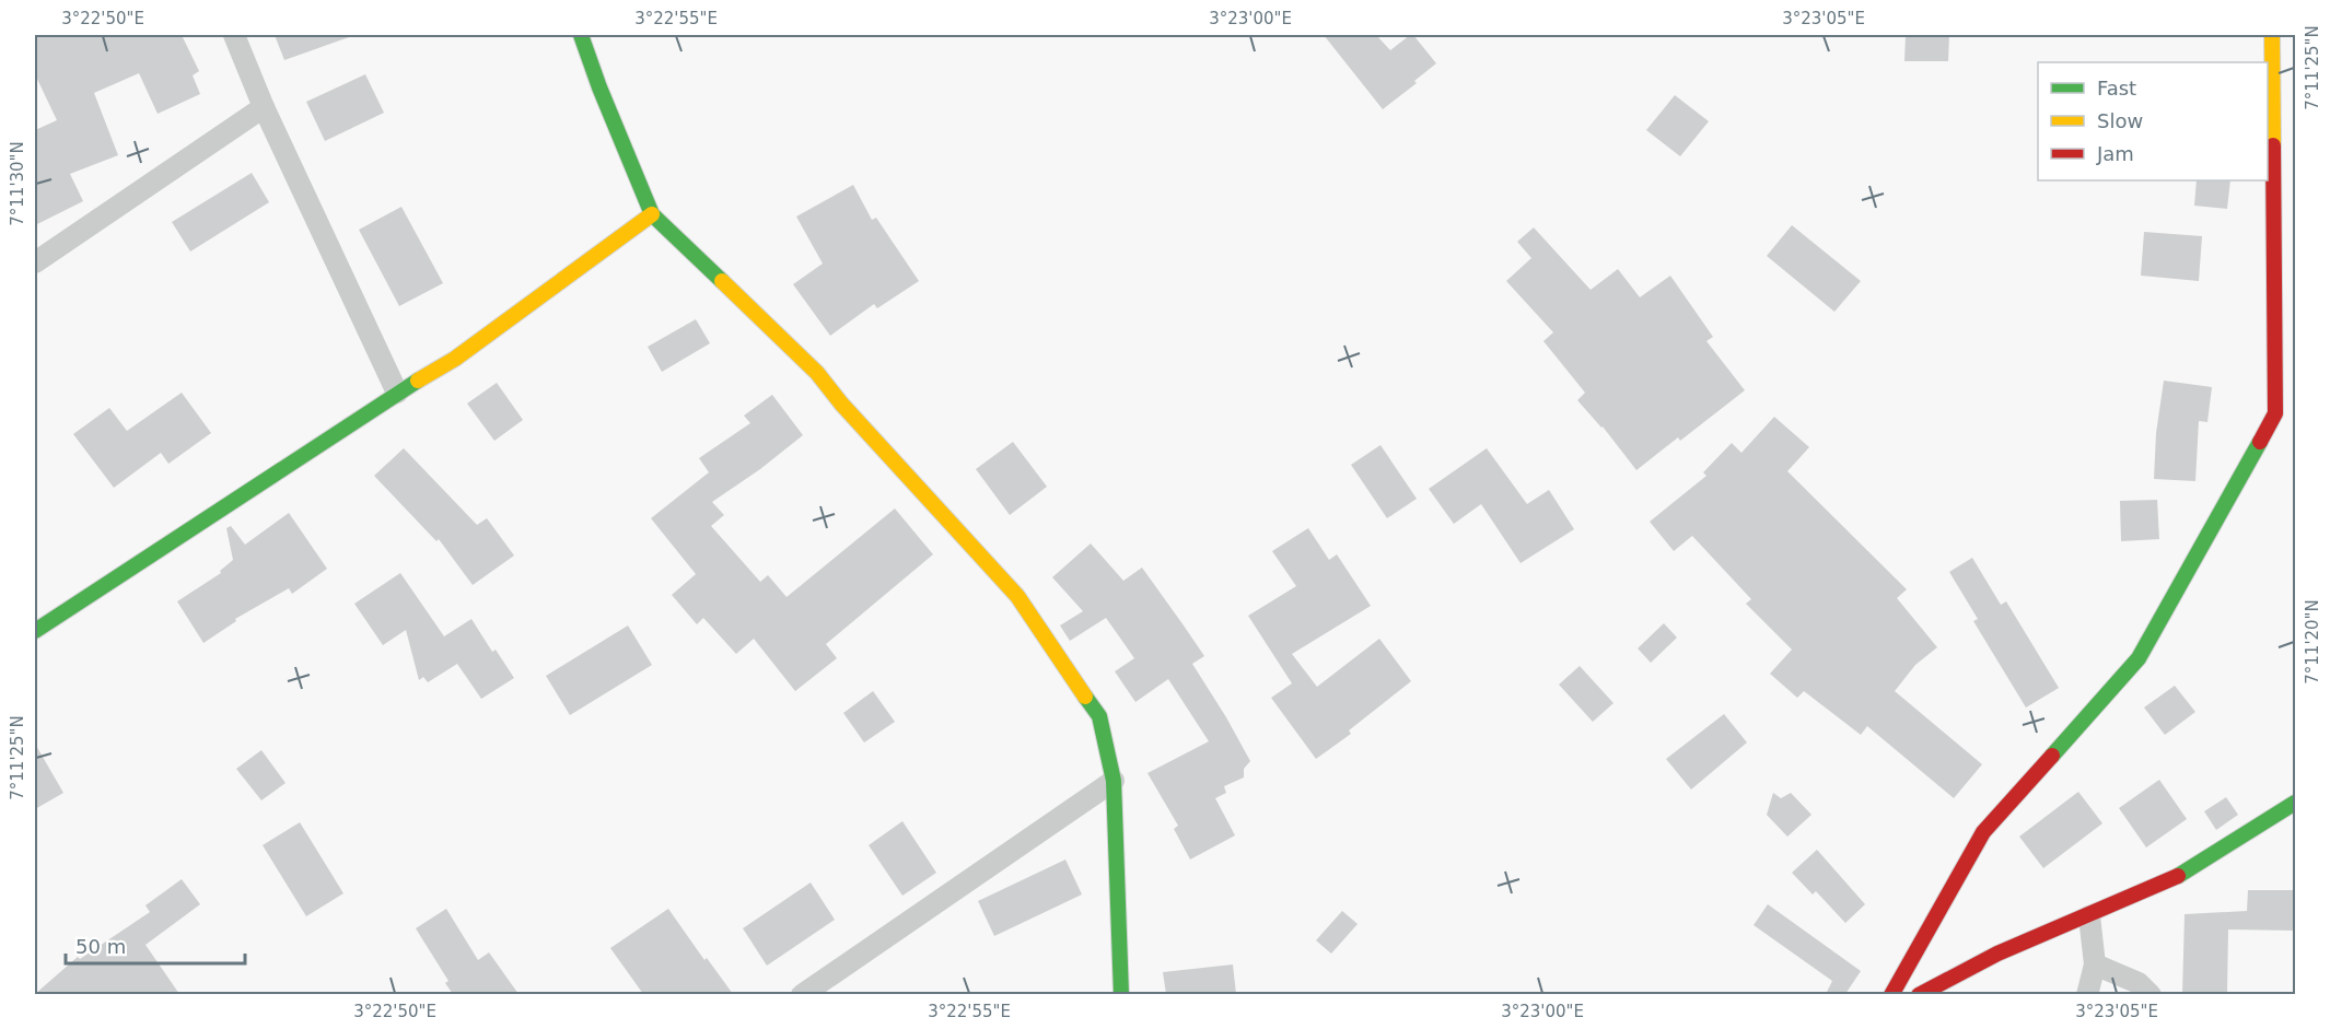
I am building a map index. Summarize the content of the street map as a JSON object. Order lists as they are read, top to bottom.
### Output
{
  "legend": ["Fast", "Slow", "Jam"],
  "scale_bar": "50 m",
  "coordinates": [
    "3°22'50\"E",
    "3°22'55\"E",
    "3°23'00\"E",
    "3°23'05\"E",
    "7°11'25\"N",
    "7°11'30\"N",
    "7°11'20\"N"
  ]
}
